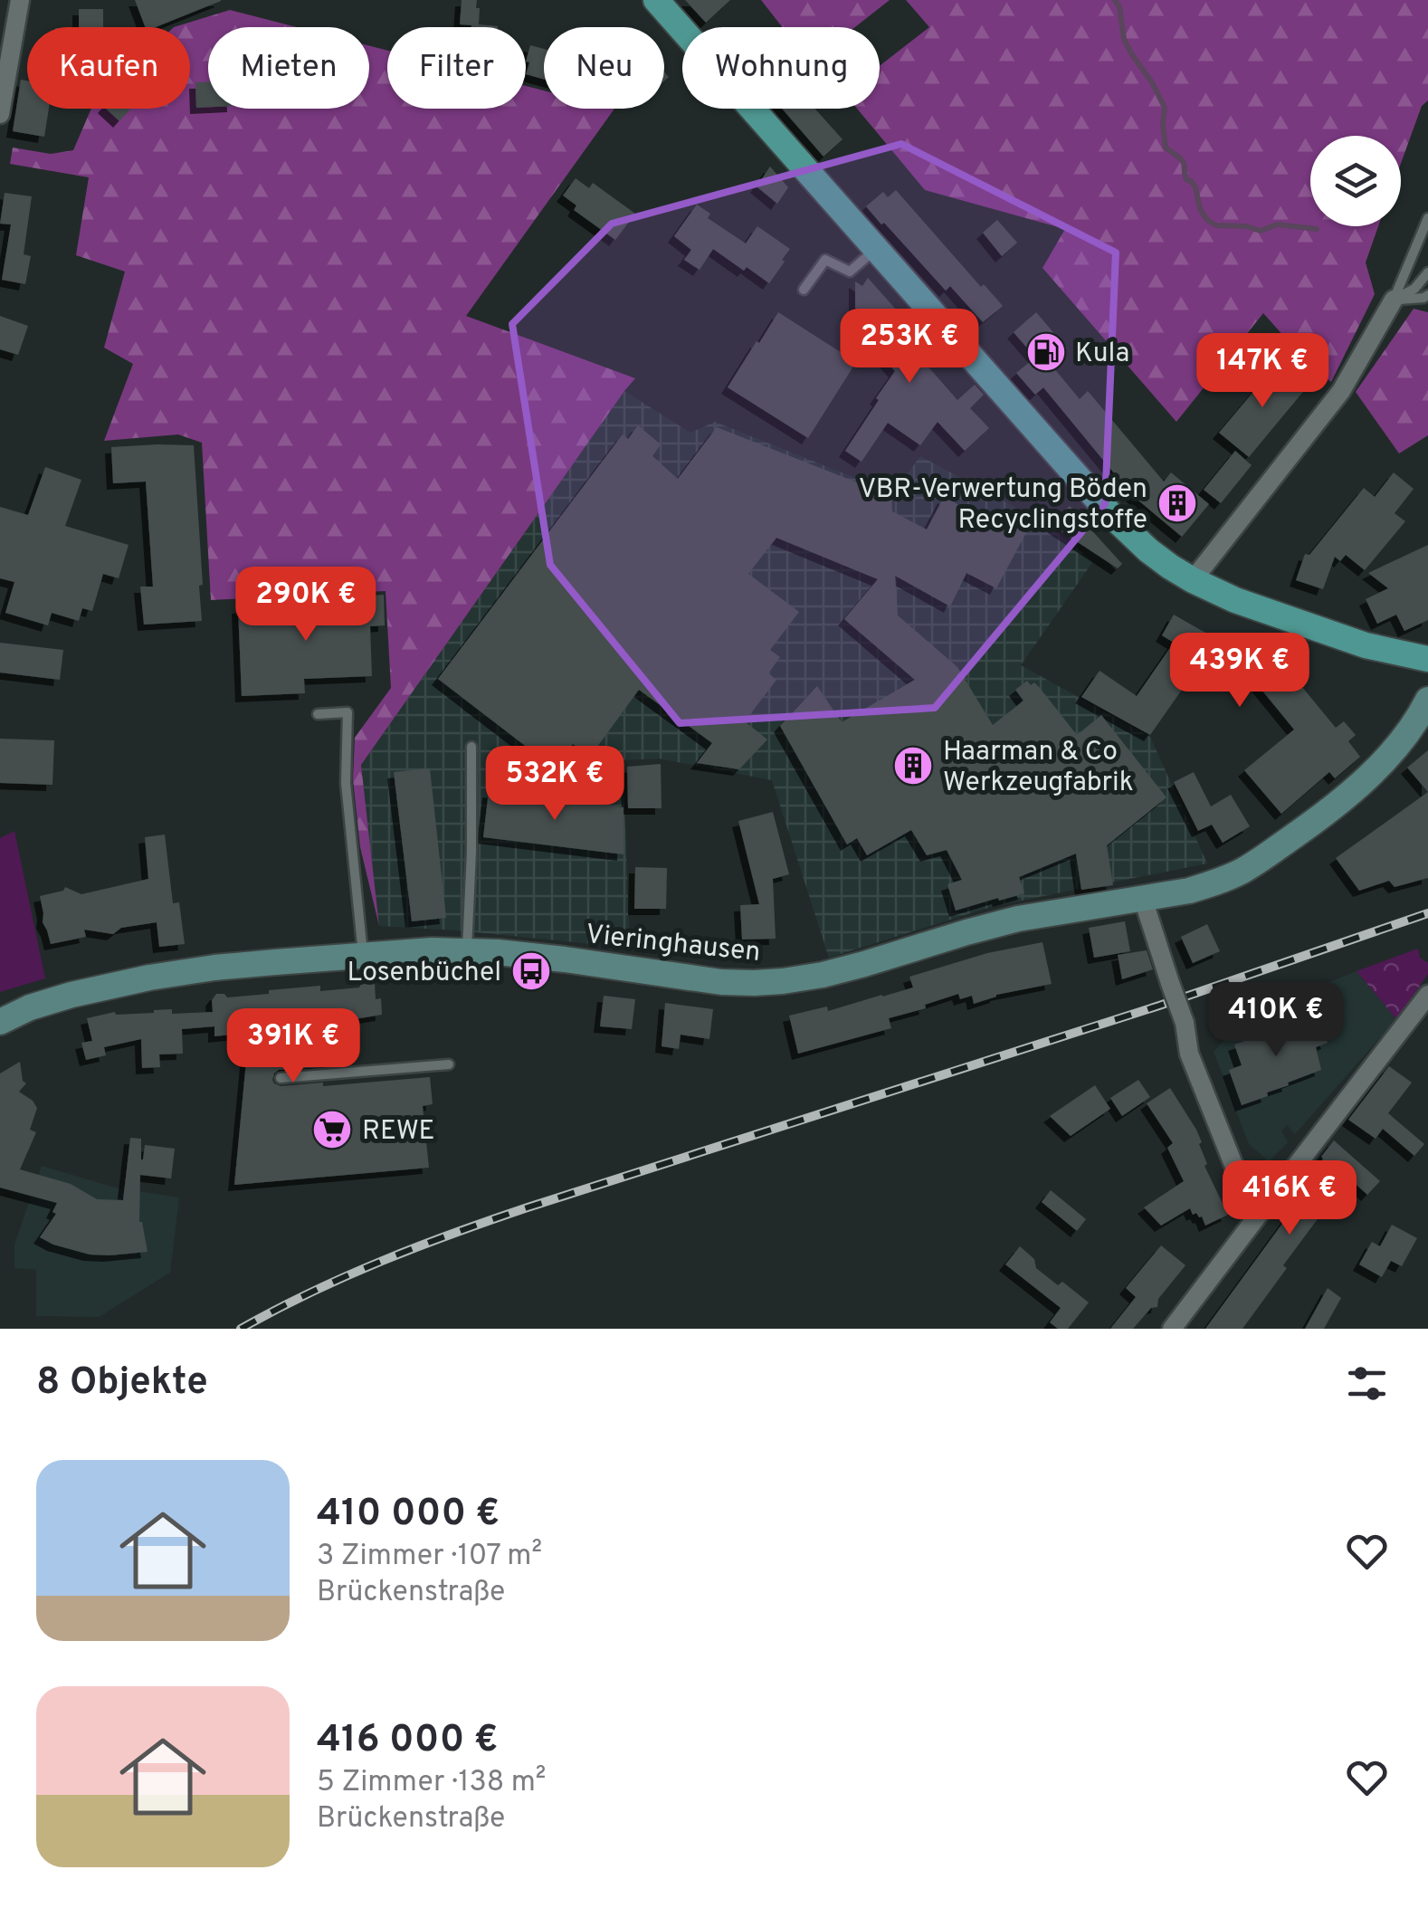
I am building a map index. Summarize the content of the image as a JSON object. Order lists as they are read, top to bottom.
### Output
{
  "streets": {
    "main road": ["Vieringhausen"]
  },
  "places": {
    "fuel station": ["Kula"],
    "building": ["VBR-Verwertung Böden Recyclingstoffe", "Haarman & Co Werkzeugfabrik"],
    "bus stop": ["Losenbüchel"],
    "supermarket": ["REWE"]
  },
  "page": {
    "chip": [
      "Kaufen",
      "Mieten",
      "Filter",
      "Neu",
      "Wohnung"
    ],
    "price": [
      "253K €",
      "147K €",
      "290K €",
      "439K €",
      "532K €",
      "410K €",
      "391K €",
      "416K €"
    ],
    "heading": "8 Objekte",
    "list": [
      {
        "name": "410 000 €",
        "note": "3 Zimmer · 107 m² · Brückenstraße"
      },
      {
        "name": "416 000 €",
        "note": "5 Zimmer · 138 m² · Brückenstraße"
      }
    ]
  }
}
